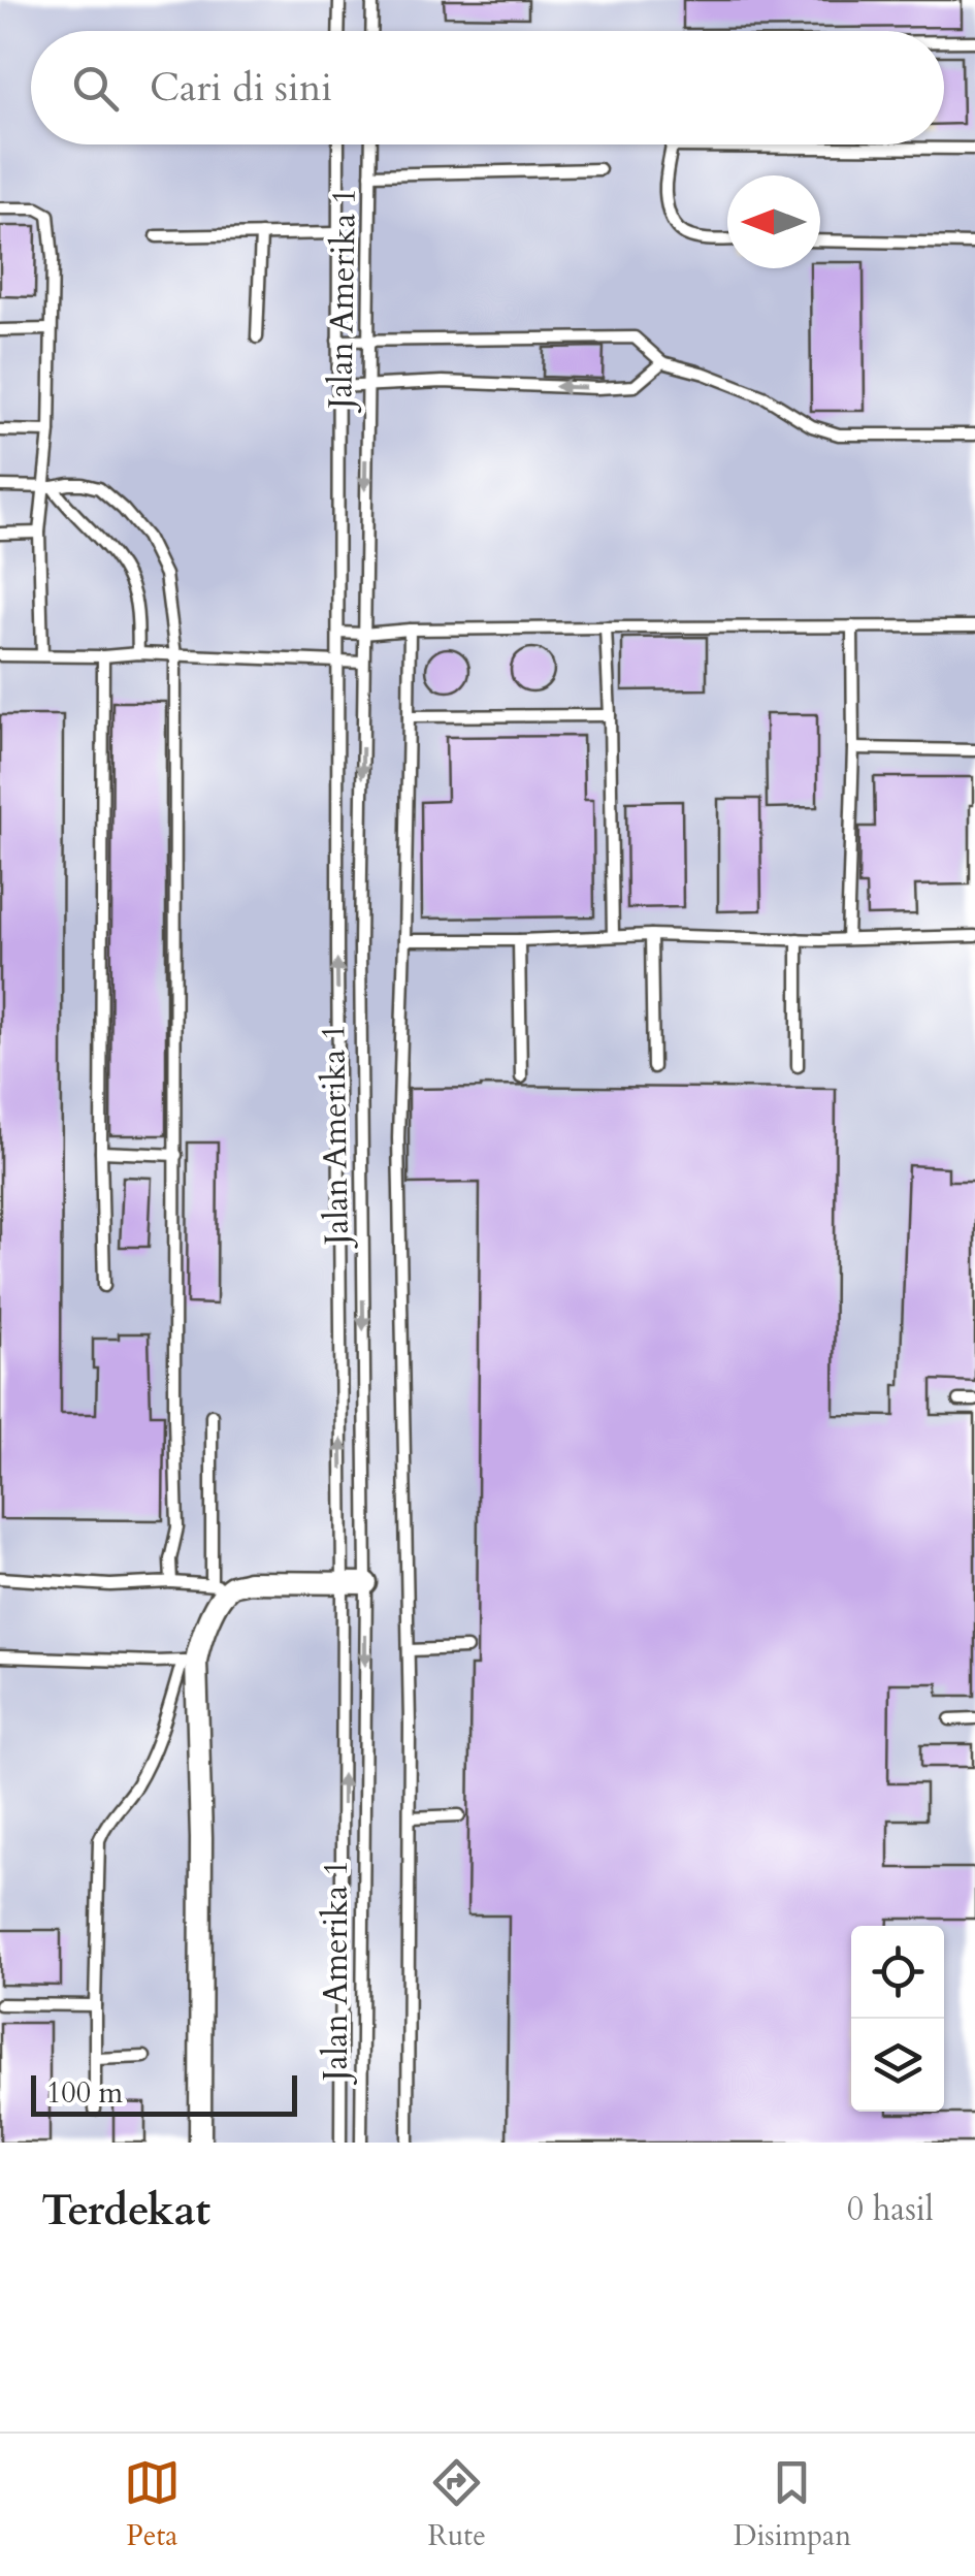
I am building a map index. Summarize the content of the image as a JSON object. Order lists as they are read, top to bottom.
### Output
{
  "streets": {
    "lane": ["Jalan Amerika 1"]
  },
  "scale_bar": "100 m",
  "north": "left",
  "page": {
    "search": "Cari di sini",
    "scale": "100 m",
    "heading": ["Terdekat", "0 hasil"],
    "nav": ["Peta", "Rute", "Disimpan"]
  }
}
